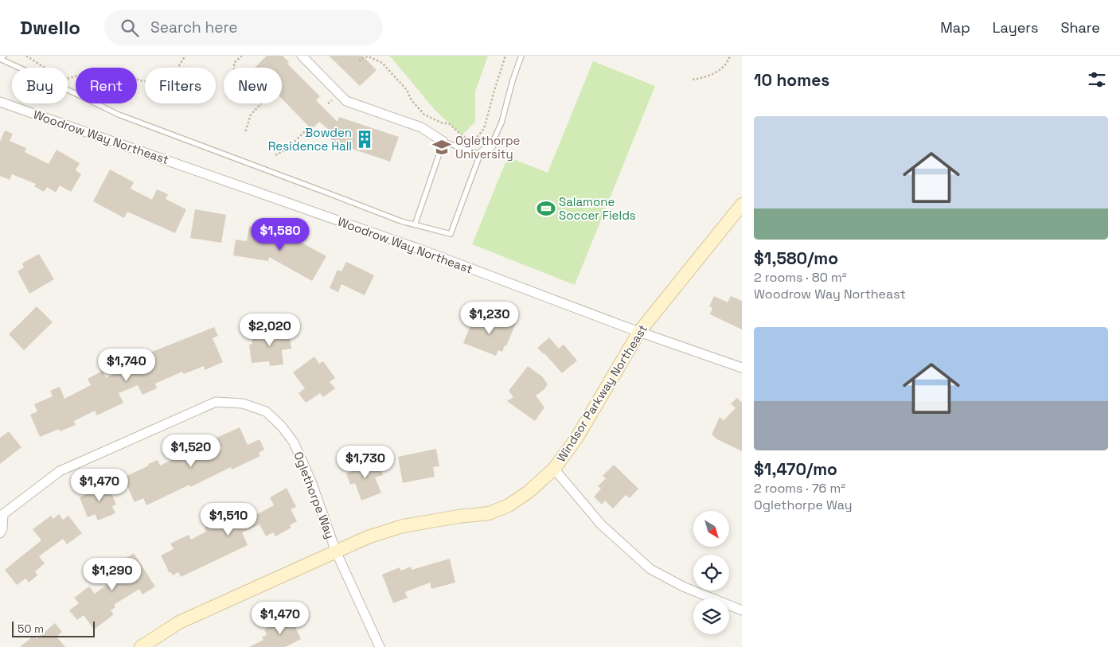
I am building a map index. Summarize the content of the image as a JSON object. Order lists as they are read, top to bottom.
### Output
{
  "streets": {
    "street": ["Woodrow Way Northeast", "Windsor Parkway Northeast", "Oglethorpe Way"]
  },
  "crossings": [
    ["Woodrow Way Northeast", "Windsor Parkway Northeast"],
    ["Windsor Parkway Northeast", "Oglethorpe Way"]
  ],
  "places": {
    "building": ["Bowden Residence Hall"],
    "school or university": ["Oglethorpe University"],
    "sports": ["Salamone Soccer Fields"]
  },
  "scale_bar": "50 m",
  "north": "bottom right",
  "page": {
    "header": "Dwello",
    "search": "Search here",
    "nav": ["Map", "Layers", "Share"],
    "heading": "10 homes",
    "chip": [
      "Buy",
      "Rent",
      "Filters",
      "New"
    ],
    "list": [
      {
        "name": "$1,580/mo",
        "note": "2 rooms · 80 m² · Woodrow Way Northeast"
      },
      {
        "name": "$1,470/mo",
        "note": "2 rooms · 76 m² · Oglethorpe Way"
      }
    ],
    "price": [
      "$1,580",
      "$1,230",
      "$2,020",
      "$1,740",
      "$1,520",
      "$1,730",
      "$1,470",
      "$1,510",
      "$1,290",
      "$1,470"
    ],
    "scale": "50 m"
  }
}
